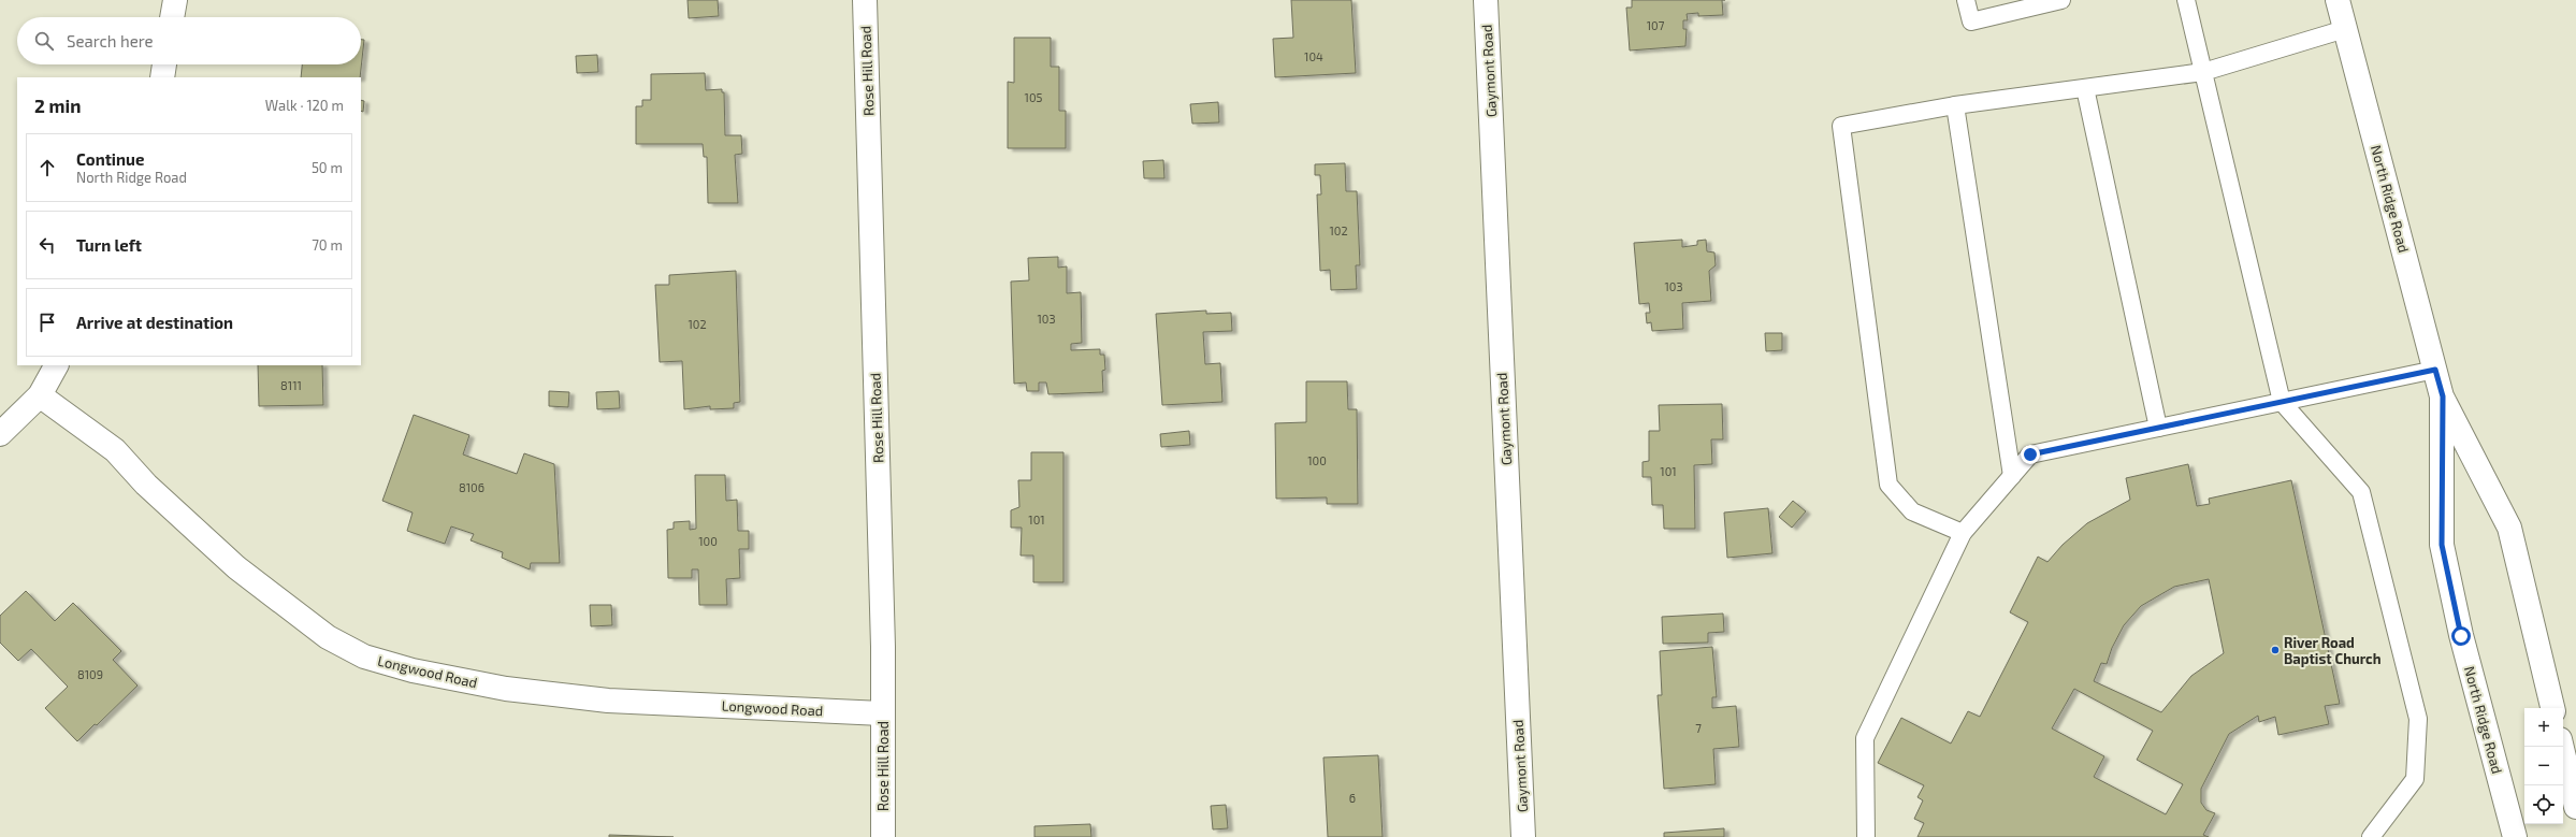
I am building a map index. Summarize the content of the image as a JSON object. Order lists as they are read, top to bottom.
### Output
{
  "streets": {
    "street": [
      "Rose Hill Road",
      "Gaymont Road",
      "North Ridge Road",
      "Longwood Road"
    ]
  },
  "crossings": [
    ["Rose Hill Road", "Longwood Road"]
  ],
  "places": ["River Road Baptist Church"],
  "house_numbers": [
    "107",
    "104",
    "105",
    "102",
    "103",
    "103",
    "102",
    "8111",
    "100",
    "101",
    "8106",
    "101",
    "100",
    "8109",
    "7",
    "6"
  ],
  "page": {
    "search": "Search here",
    "heading": ["2 min", "Walk · 120 m"],
    "list": [
      ["Continue", "North Ridge Road", "50 m"],
      ["Turn left", "70 m"],
      "Arrive at destination"
    ],
    "map_buttons": ["+", "−"]
  }
}
